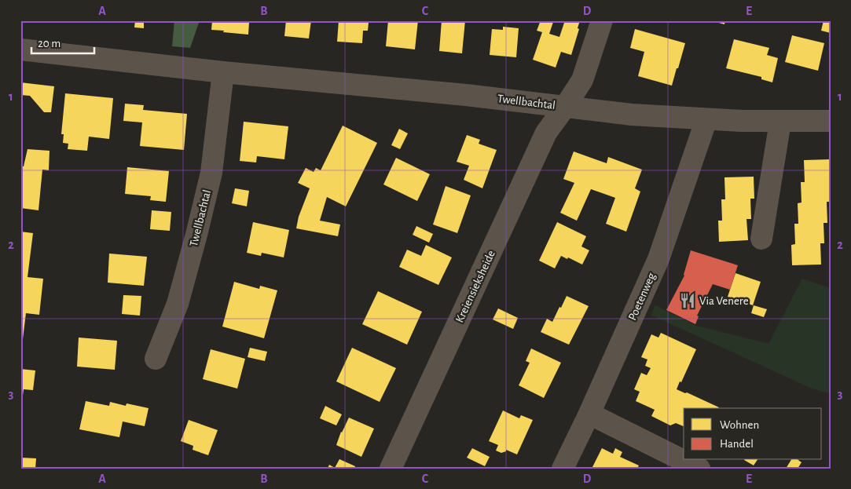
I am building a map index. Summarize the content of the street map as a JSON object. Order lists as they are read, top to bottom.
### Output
{
  "streets": {
    "street": ["Twellbachtal", "Kreiensieksheide", "Poetenweg"]
  },
  "crossings": [
    ["Twellbachtal", "Kreiensieksheide"],
    ["Twellbachtal", "Poetenweg"]
  ],
  "places": {
    "restaurant": ["Via Venere"]
  },
  "legend": ["Wohnen", "Handel"],
  "scale_bar": "20 m",
  "grid": {
    "columns": [
      "A",
      "B",
      "C",
      "D",
      "E"
    ],
    "rows": ["1", "2", "3"]
  }
}
